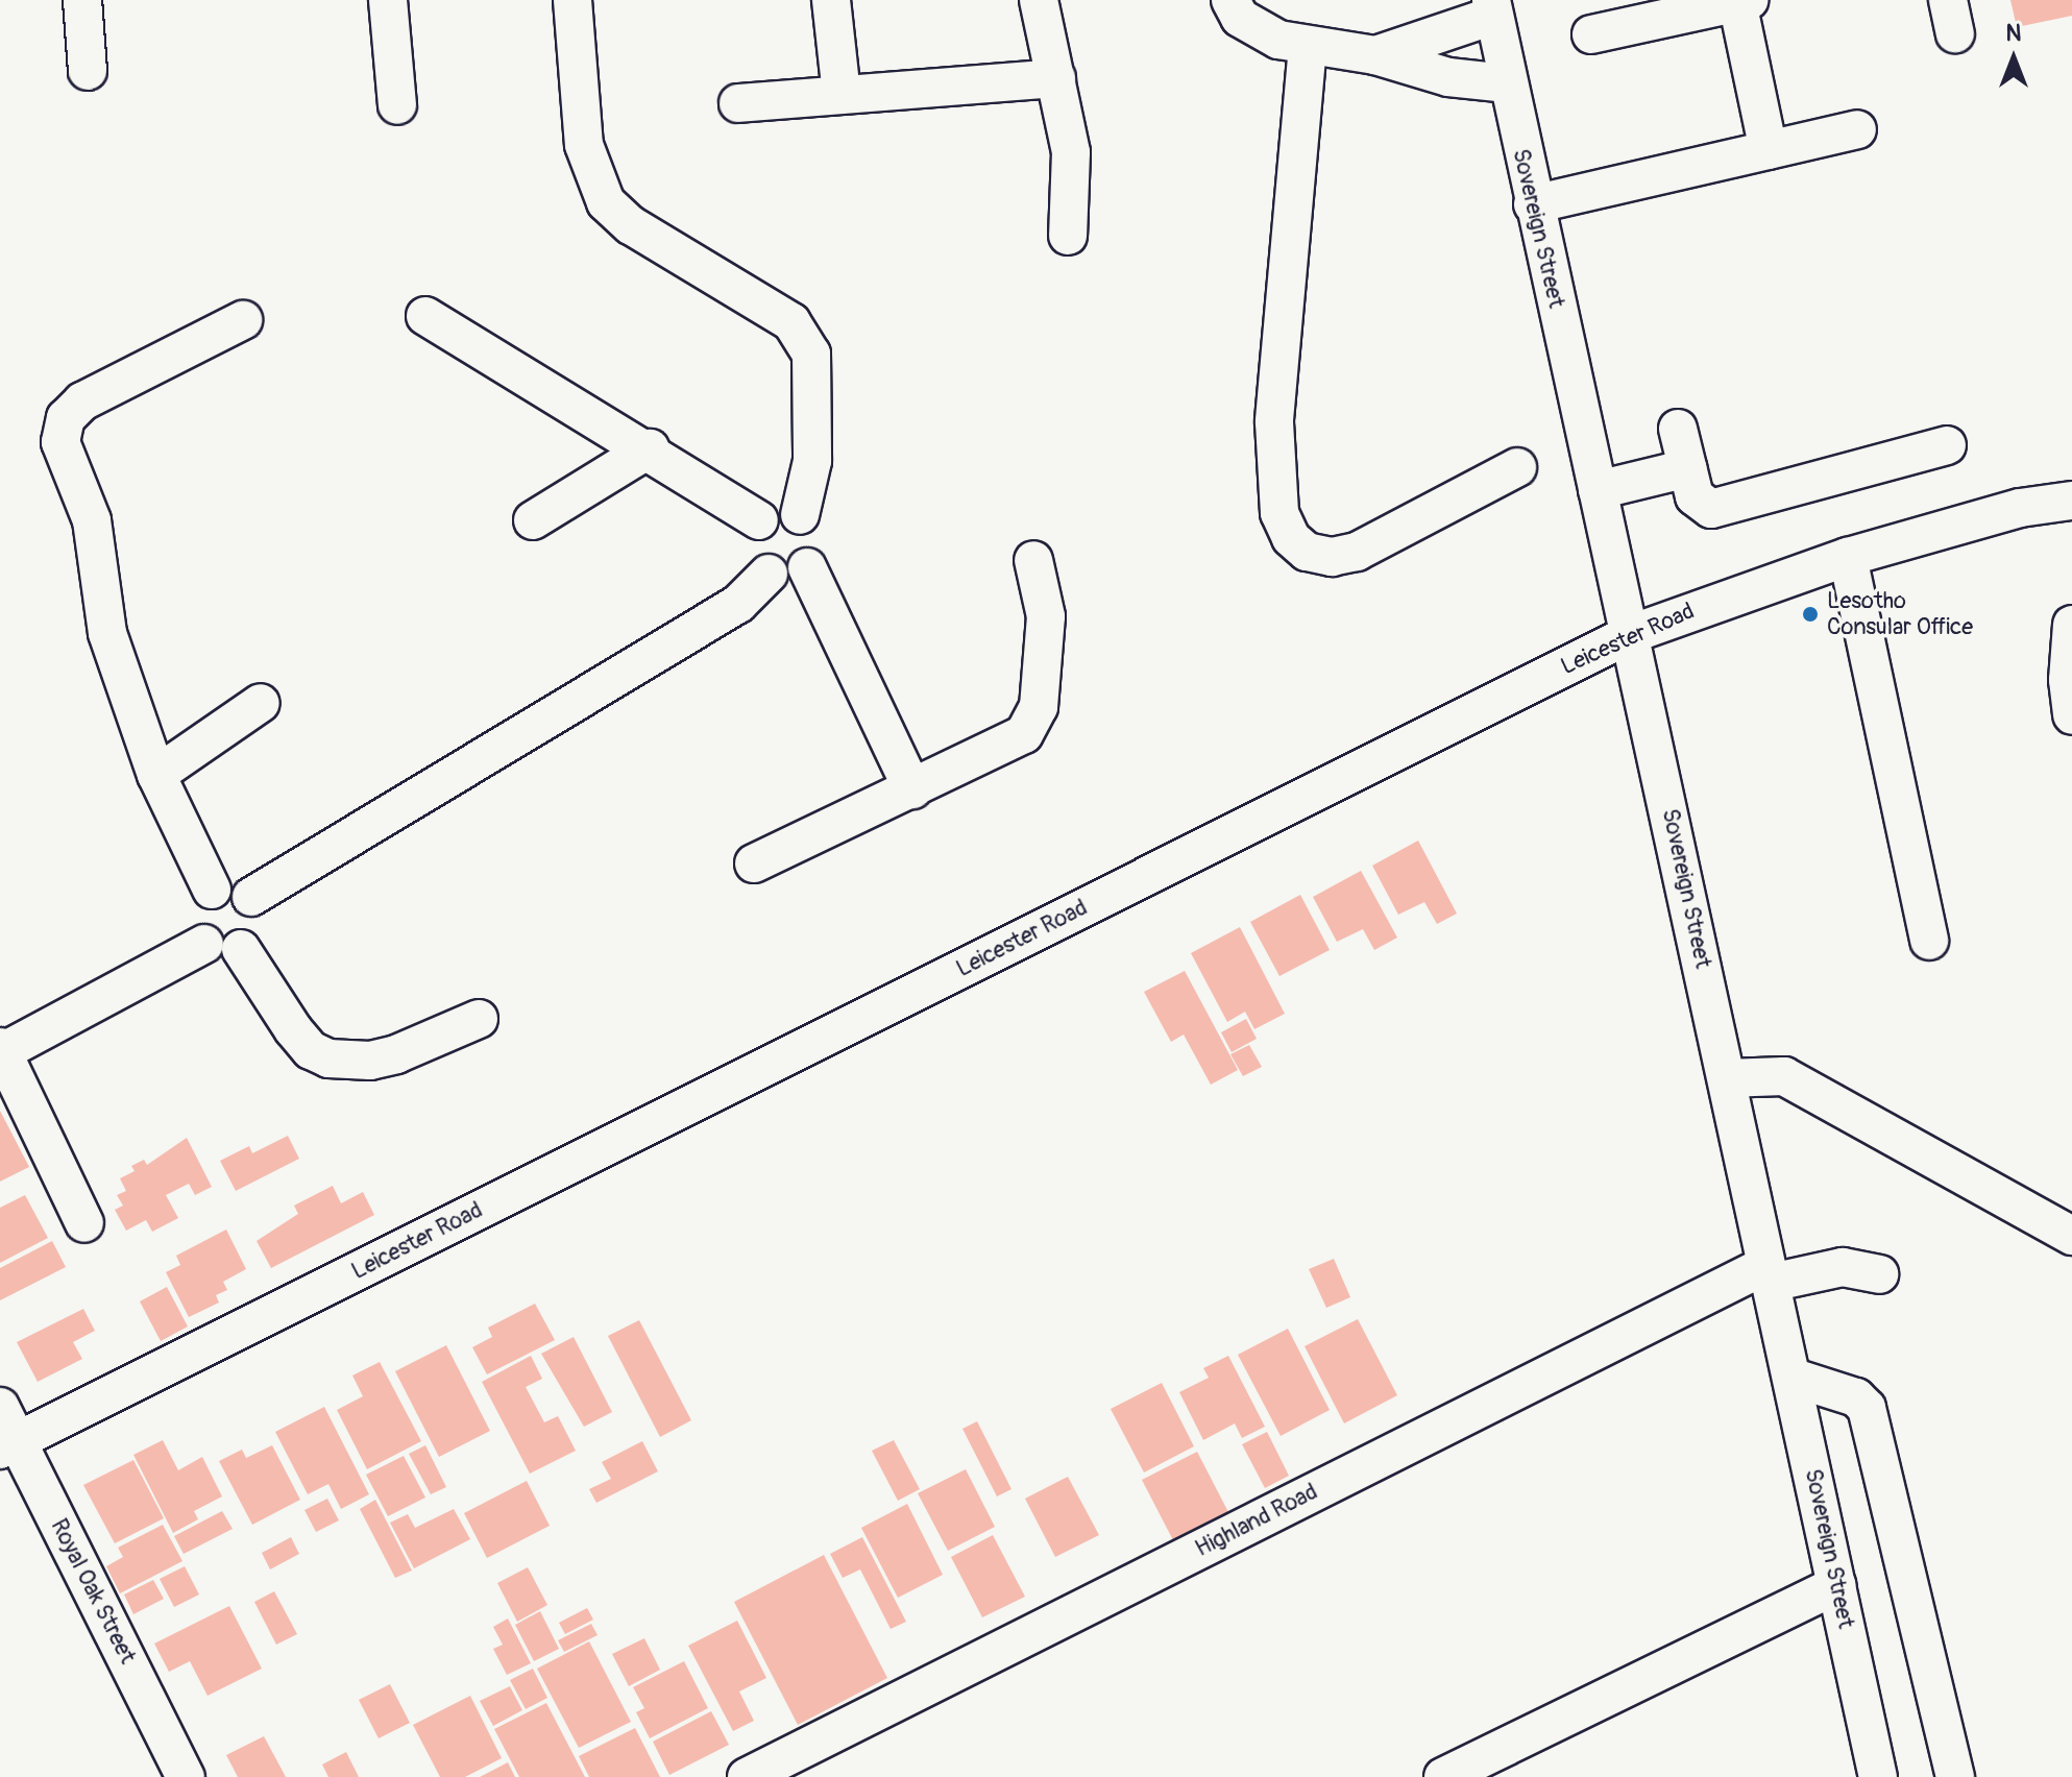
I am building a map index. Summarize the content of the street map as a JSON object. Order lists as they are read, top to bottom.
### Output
{
  "streets": {
    "street": [
      "Sovereign Street",
      "Leicester Road",
      "Highland Road",
      "Royal Oak Street"
    ]
  },
  "crossings": [
    ["Sovereign Street", "Leicester Road"],
    ["Sovereign Street", "Highland Road"],
    ["Leicester Road", "Royal Oak Street"]
  ],
  "places": ["Lesotho Consular Office"],
  "north": "top"
}
